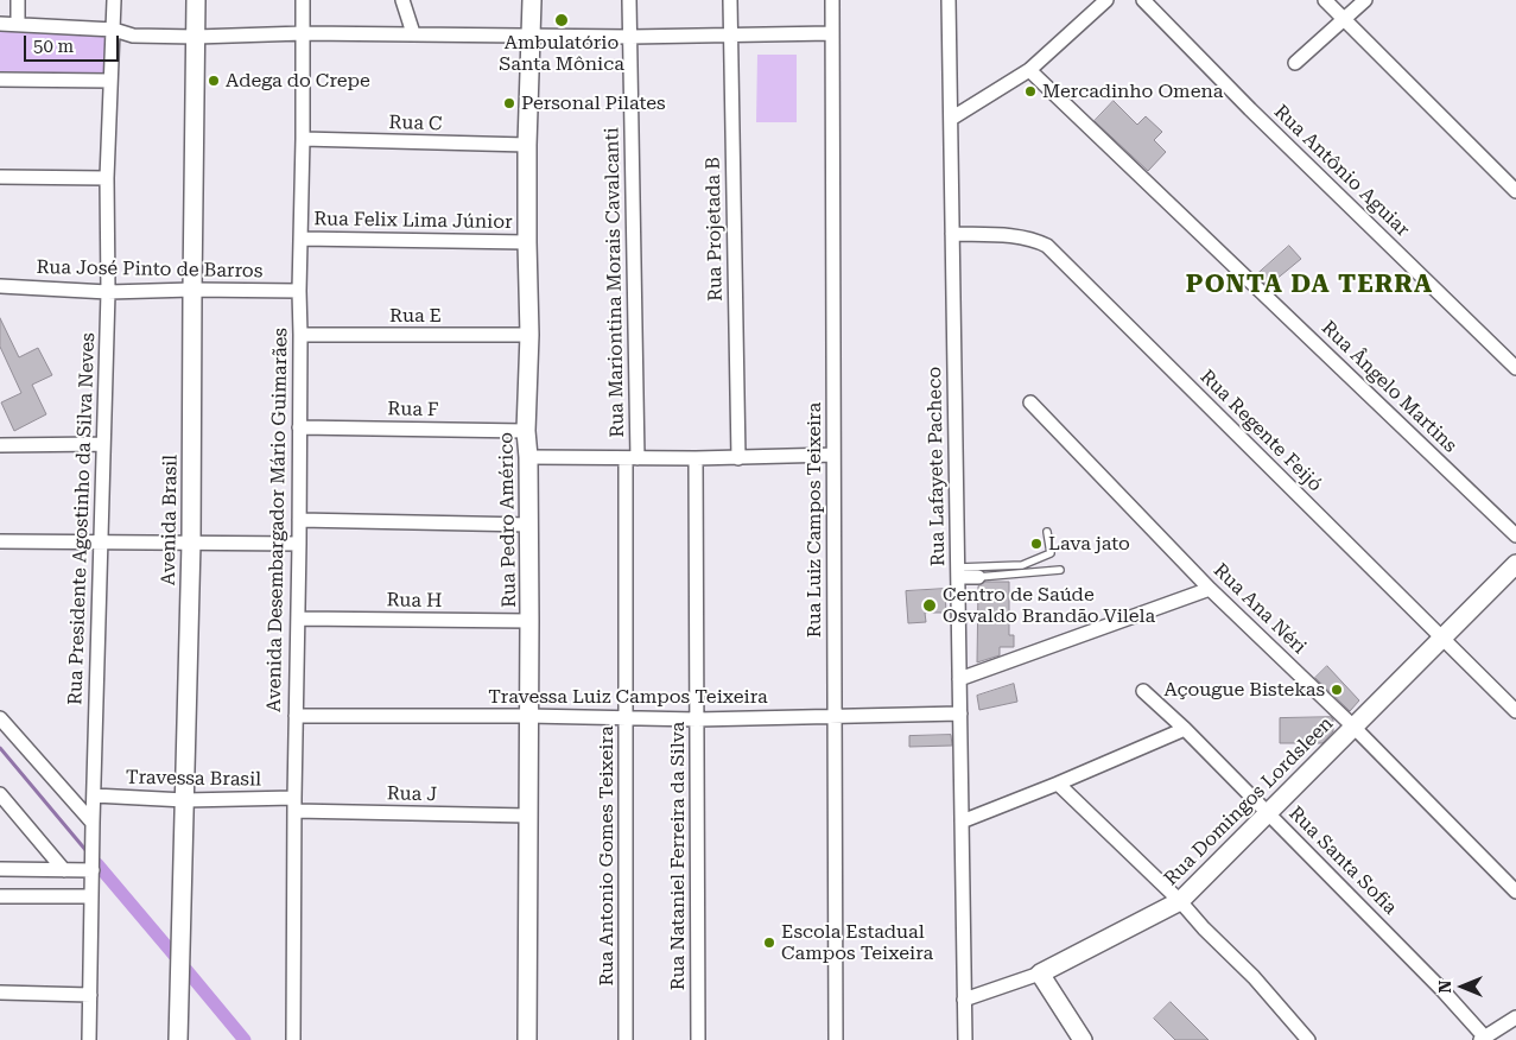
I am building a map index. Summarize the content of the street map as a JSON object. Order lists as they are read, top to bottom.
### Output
{
  "streets": {
    "street": [
      "Rua C",
      "Rua Antônio Aguiar",
      "Rua Felix Lima Júnior",
      "Rua Projetada B",
      "Rua José Pinto de Barros",
      "Rua Mariontina Morais Cavalcanti",
      "Rua E",
      "Rua Ângelo Martins",
      "Rua F",
      "Rua Regente Feijó",
      "Rua Lafayete Pacheco",
      "Rua Presidente Agostinho da Silva Neves",
      "Avenida Brasil",
      "Avenida Desembargador Mário Guimarães",
      "Rua Pedro Américo",
      "Rua Luiz Campos Teixeira",
      "Rua H",
      "Rua Ana Néri",
      "Travessa Luiz Campos Teixeira",
      "Travessa Brasil",
      "Rua J",
      "Rua Domingos Lordsleen",
      "Rua Antonio Gomes Teixeira",
      "Rua Nataniel Ferreira da Silva",
      "Rua Santa Sofia"
    ]
  },
  "crossings": [
    ["Rua C", "Avenida Desembargador Mário Guimarães"],
    ["Rua C", "Rua Pedro Américo"],
    ["Rua Felix Lima Júnior", "Avenida Desembargador Mário Guimarães"],
    ["Rua Felix Lima Júnior", "Rua Pedro Américo"],
    ["Rua José Pinto de Barros", "Rua Presidente Agostinho da Silva Neves"],
    ["Rua José Pinto de Barros", "Avenida Brasil"],
    ["Rua José Pinto de Barros", "Avenida Desembargador Mário Guimarães"],
    ["Rua Mariontina Morais Cavalcanti", "Rua Antonio Gomes Teixeira"],
    ["Rua E", "Avenida Desembargador Mário Guimarães"],
    ["Rua E", "Rua Pedro Américo"],
    ["Rua F", "Avenida Desembargador Mário Guimarães"],
    ["Rua F", "Rua Pedro Américo"],
    ["Rua Regente Feijó", "Rua Lafayete Pacheco"],
    ["Rua Regente Feijó", "Rua Domingos Lordsleen"],
    ["Rua Lafayete Pacheco", "Travessa Luiz Campos Teixeira"],
    ["Rua Lafayete Pacheco", "Rua Domingos Lordsleen"],
    ["Rua Presidente Agostinho da Silva Neves", "Travessa Brasil"],
    ["Avenida Brasil", "Travessa Brasil"],
    ["Avenida Desembargador Mário Guimarães", "Rua H"],
    ["Avenida Desembargador Mário Guimarães", "Travessa Luiz Campos Teixeira"],
    ["Avenida Desembargador Mário Guimarães", "Travessa Brasil"],
    ["Avenida Desembargador Mário Guimarães", "Rua J"],
    ["Rua Pedro Américo", "Rua H"],
    ["Rua Pedro Américo", "Travessa Luiz Campos Teixeira"],
    ["Rua Pedro Américo", "Rua J"],
    ["Rua Luiz Campos Teixeira", "Travessa Luiz Campos Teixeira"],
    ["Rua Ana Néri", "Rua Domingos Lordsleen"],
    ["Travessa Luiz Campos Teixeira", "Rua Antonio Gomes Teixeira"],
    ["Travessa Luiz Campos Teixeira", "Rua Nataniel Ferreira da Silva"],
    ["Travessa Brasil", "Rua J"],
    ["Rua Domingos Lordsleen", "Rua Santa Sofia"]
  ],
  "districts": ["PONTA DA TERRA"],
  "places": [
    "Ambulatório Santa Mônica",
    "Adega do Crepe",
    "Mercadinho Omena",
    "Personal Pilates",
    "Lava jato",
    "Centro de Saúde Osvaldo Brandão Vilela",
    "Açougue Bistekas",
    "Escola Estadual Campos Teixeira"
  ],
  "scale_bar": "50 m",
  "north": "left"
}
